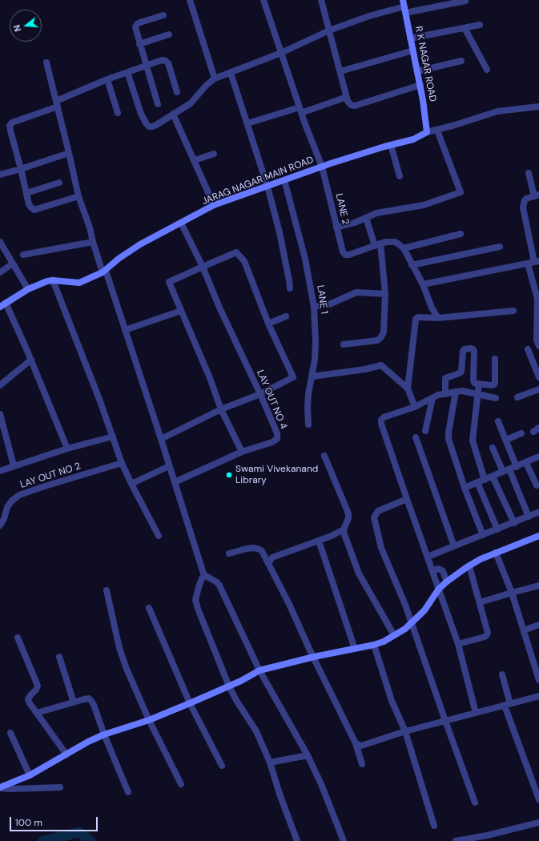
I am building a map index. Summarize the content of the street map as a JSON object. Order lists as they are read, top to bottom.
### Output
{
  "streets": {
    "main road": ["R K NAGAR ROAD", "JARAG NAGAR MAIN ROAD"],
    "street": [
      "LANE 2",
      "LANE 1",
      "LAY OUT NO 4",
      "LAY OUT NO 2"
    ]
  },
  "crossings": [
    ["R K NAGAR ROAD", "JARAG NAGAR MAIN ROAD"],
    ["JARAG NAGAR MAIN ROAD", "LANE 2"],
    ["JARAG NAGAR MAIN ROAD", "LANE 1"],
    ["JARAG NAGAR MAIN ROAD", "LAY OUT NO 4"]
  ],
  "places": ["Swami Vivekanand Library"],
  "scale_bar": "100 m",
  "north": "left"
}
